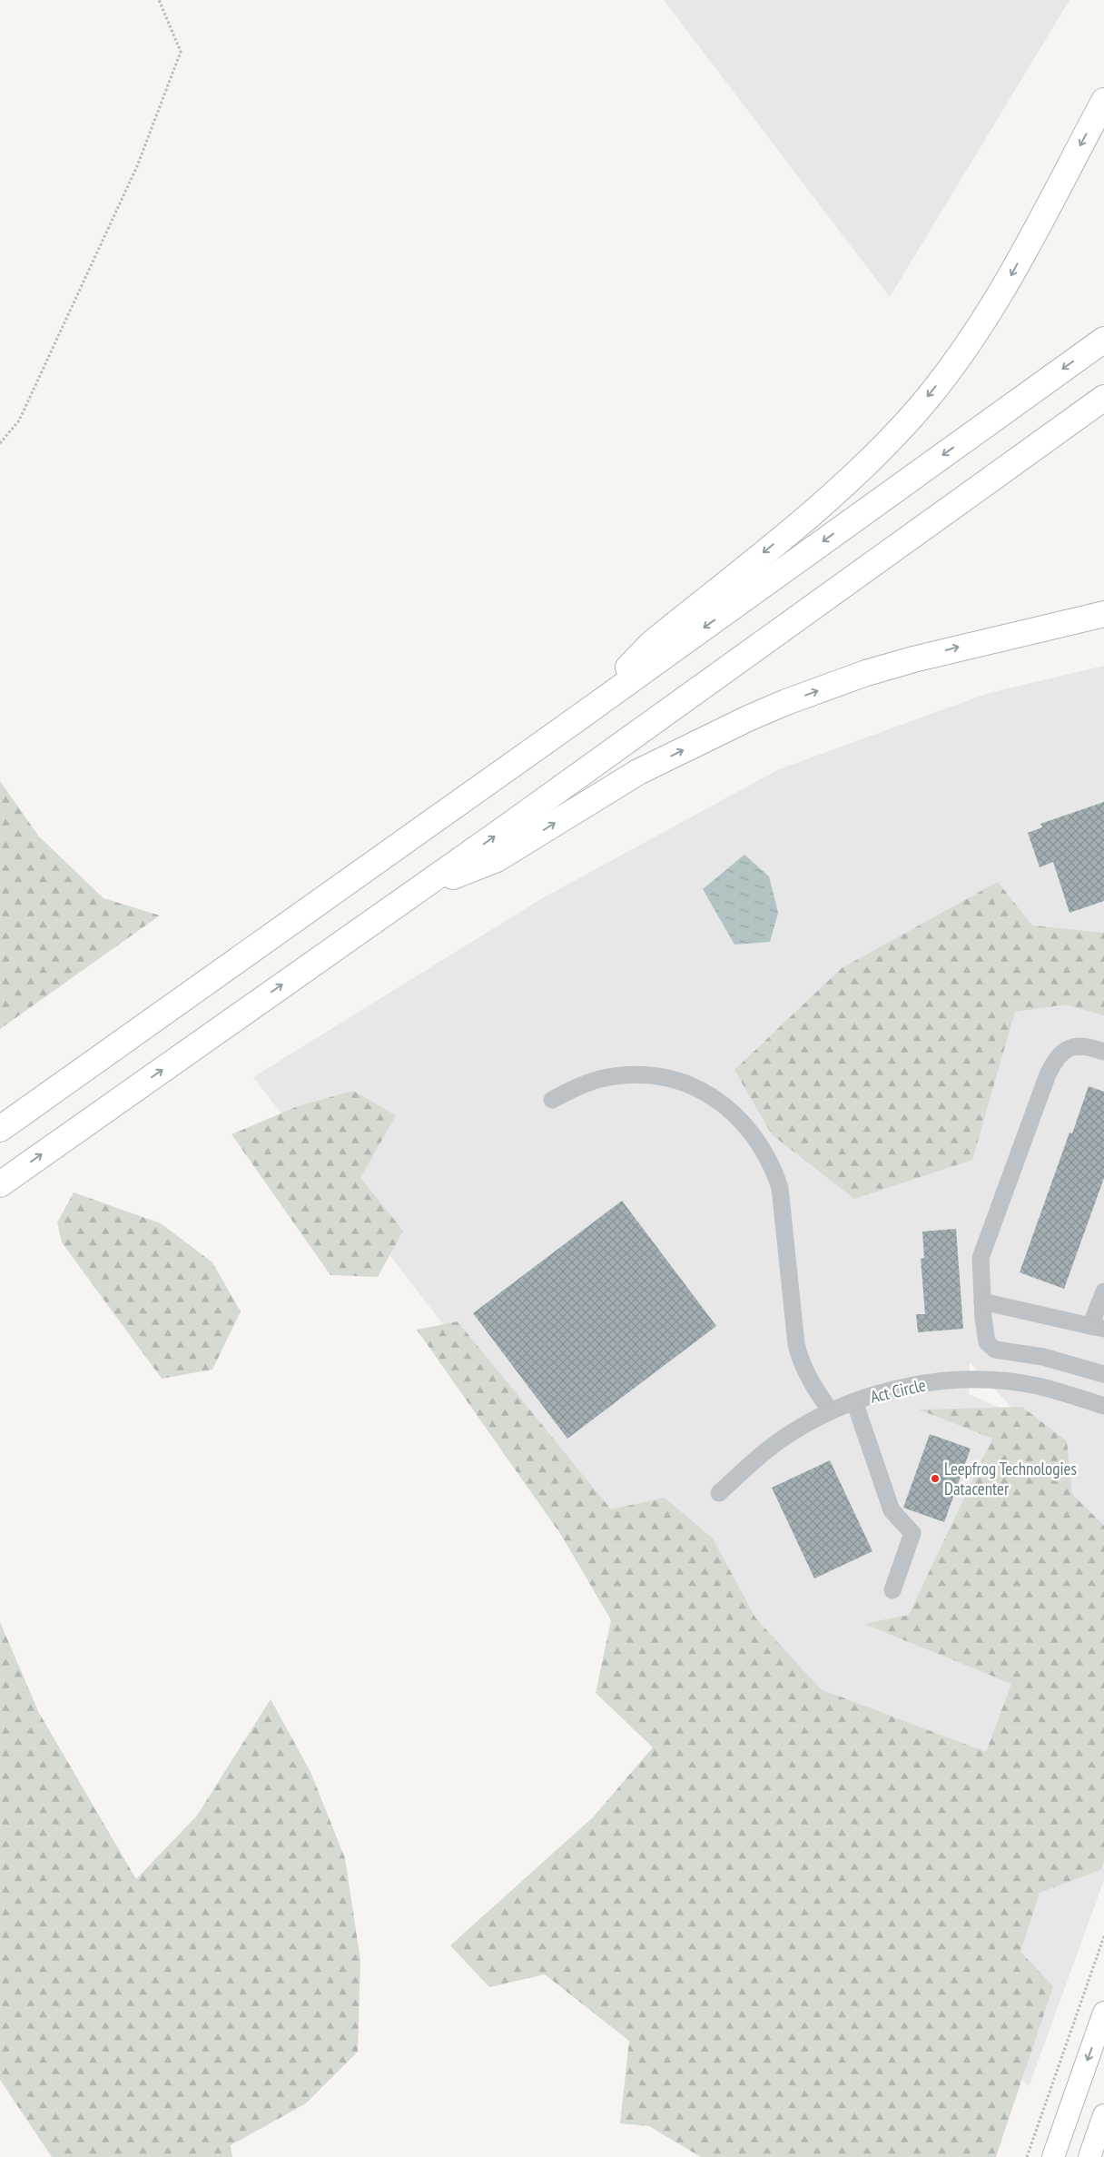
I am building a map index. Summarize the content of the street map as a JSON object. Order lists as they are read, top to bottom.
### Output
{
  "streets": {
    "street": ["Act Circle"]
  },
  "places": ["Leepfrog Technologies Datacenter"]
}
